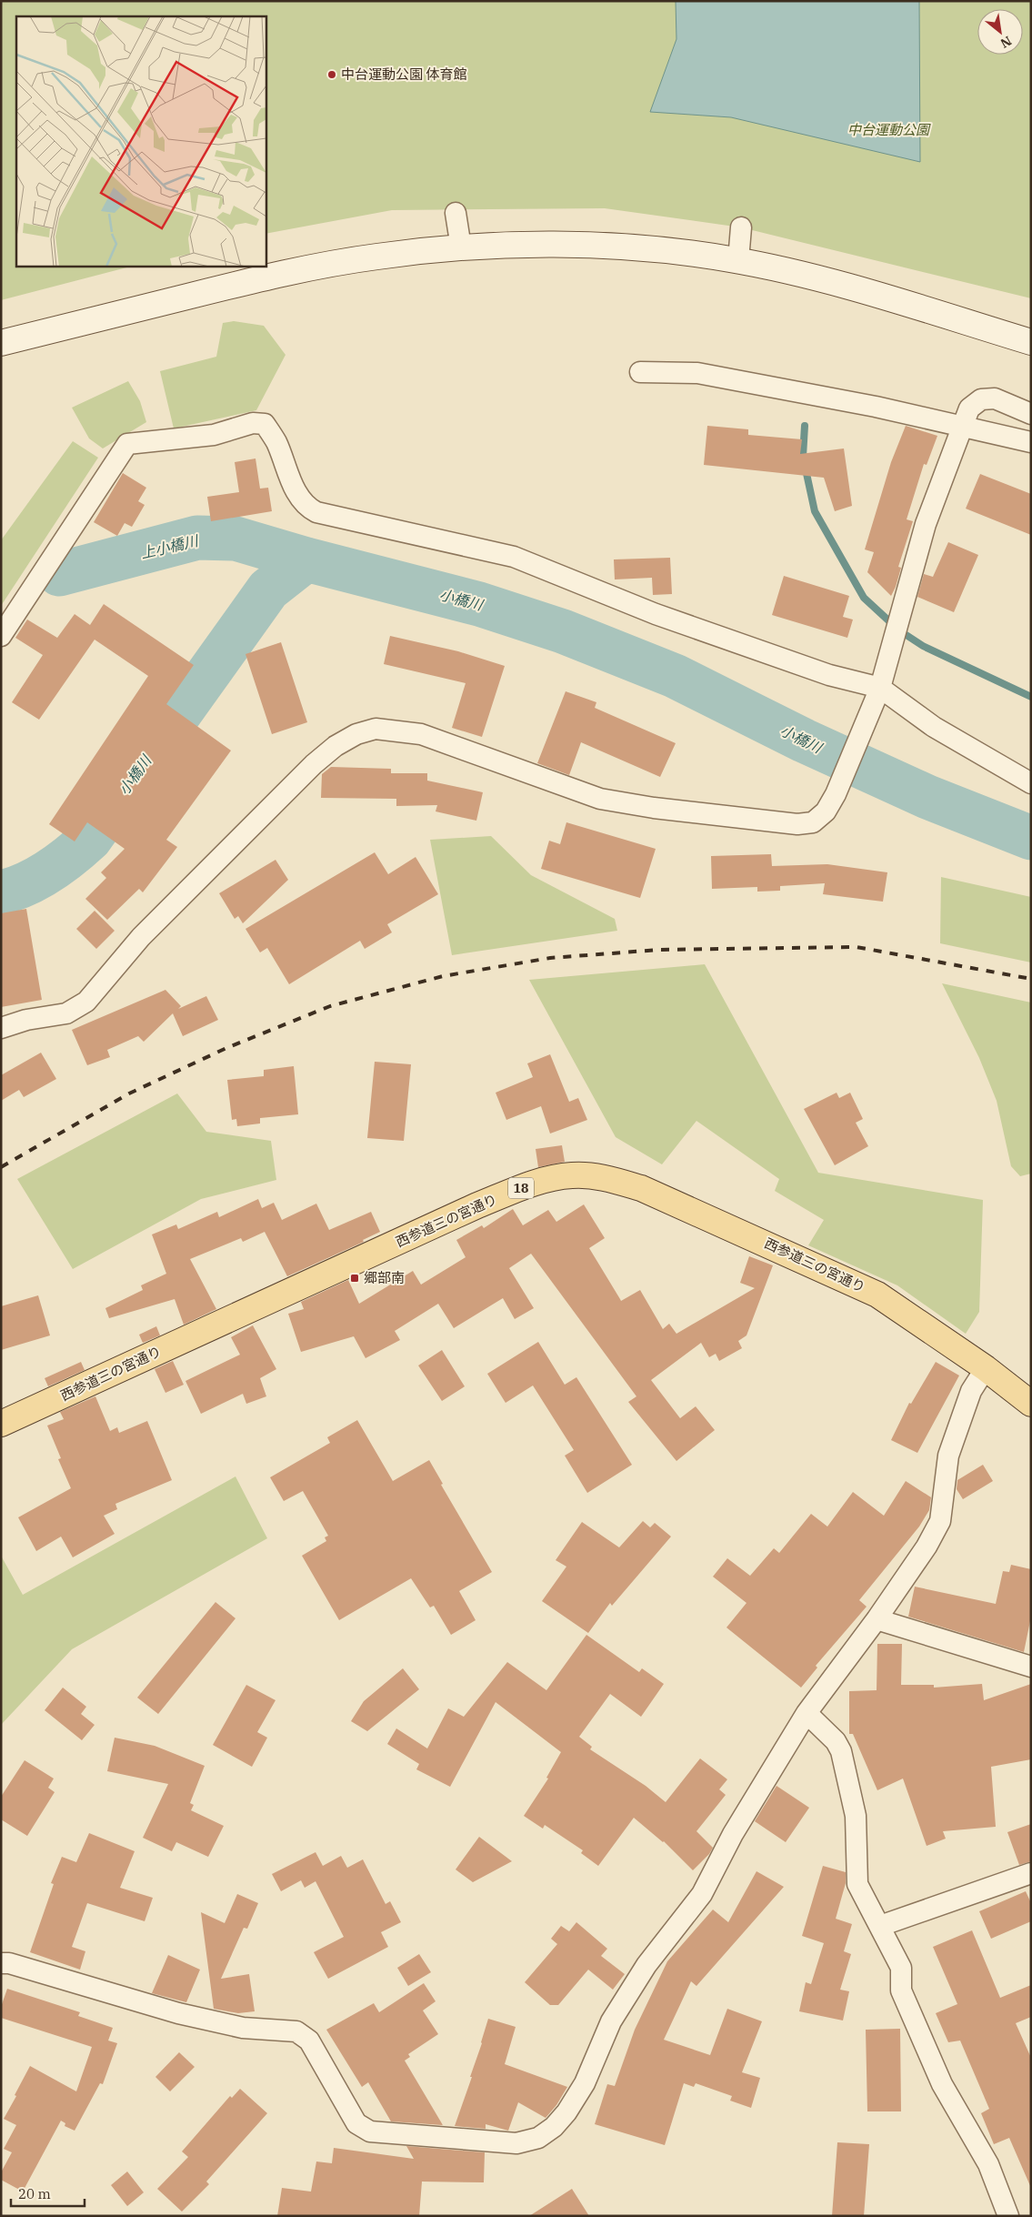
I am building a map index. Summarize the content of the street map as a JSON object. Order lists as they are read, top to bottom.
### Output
{
  "streets": {
    "main road": ["18", "西参道三の宮通り"]
  },
  "water": ["上小橋川", "小橋川"],
  "parks": ["中台運動公園"],
  "places": {
    "other": ["中台運動公園 体育館"],
    "transit": ["郷部南"]
  },
  "scale_bar": "20 m",
  "north": "bottom right"
}
